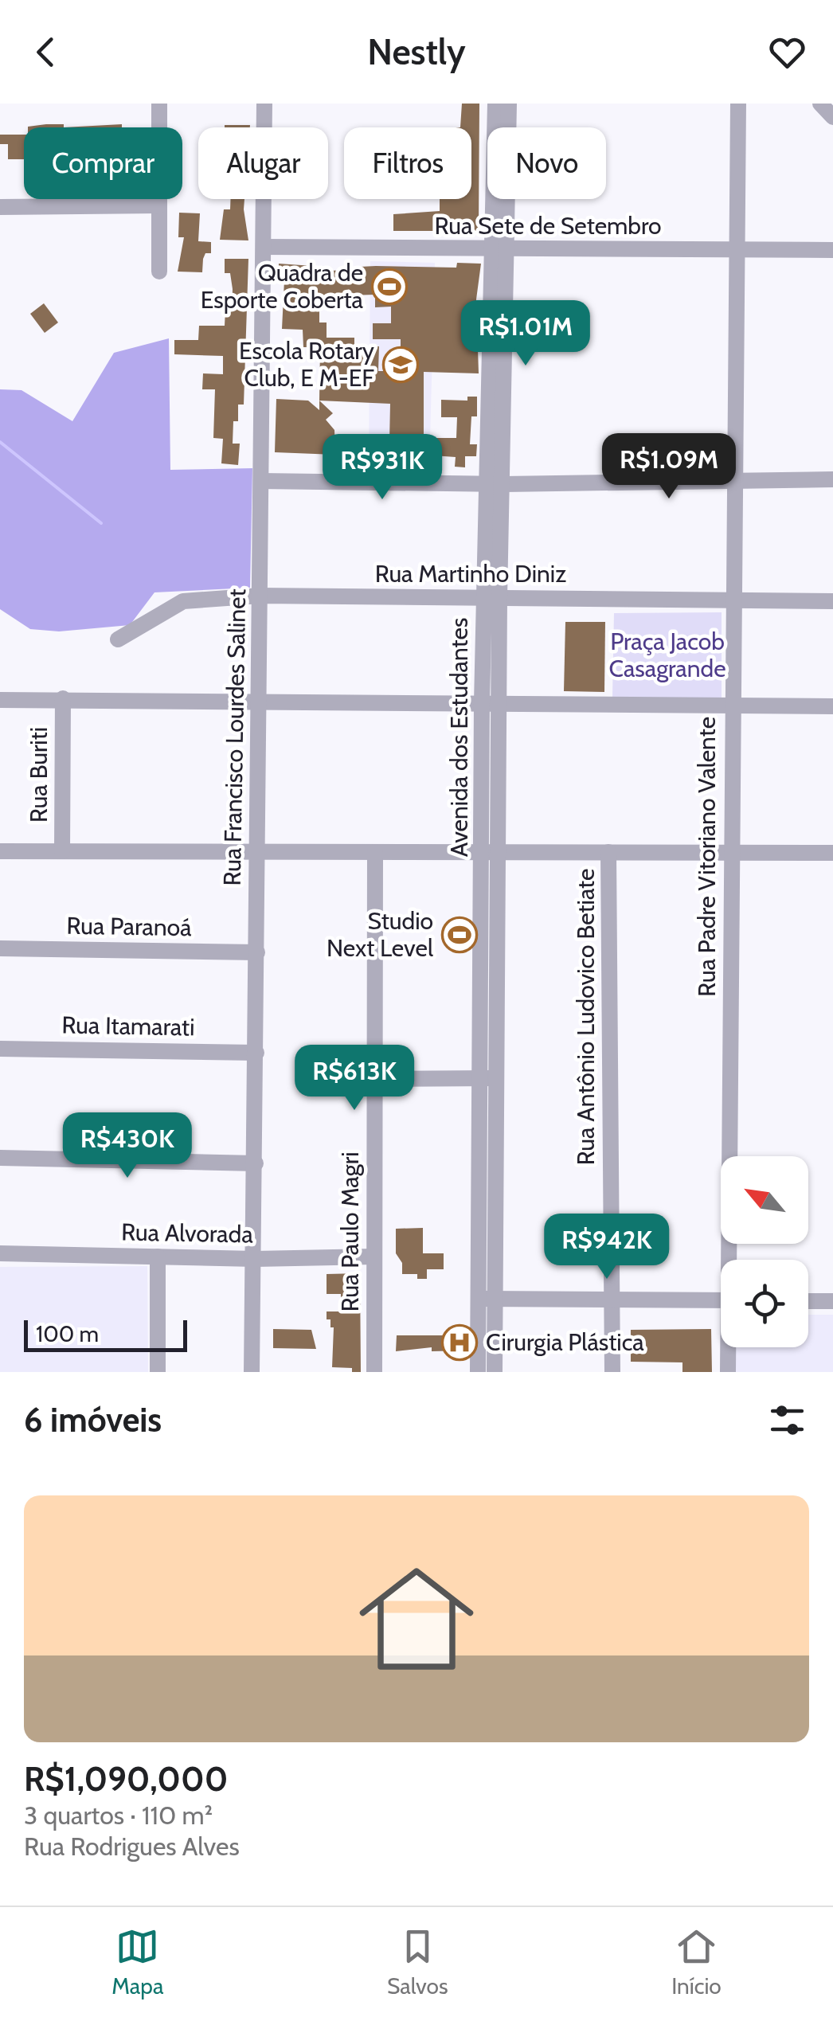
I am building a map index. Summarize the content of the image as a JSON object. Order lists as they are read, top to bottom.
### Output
{
  "streets": {
    "street": [
      "Rua Sete de Setembro",
      "Rua Martinho Diniz",
      "Rua Francisco Lourdes Salinet",
      "Avenida dos Estudantes",
      "Rua Buriti",
      "Rua Padre Vitoriano Valente",
      "Rua Paranoá",
      "Rua Antônio Ludovico Betiate",
      "Rua Itamarati",
      "Rua Paulo Magri",
      "Rua Alvorada"
    ]
  },
  "crossings": [
    ["Rua Sete de Setembro", "Rua Francisco Lourdes Salinet"],
    ["Rua Sete de Setembro", "Avenida dos Estudantes"],
    ["Rua Sete de Setembro", "Rua Padre Vitoriano Valente"],
    ["Rua Martinho Diniz", "Rua Francisco Lourdes Salinet"],
    ["Rua Martinho Diniz", "Avenida dos Estudantes"],
    ["Rua Martinho Diniz", "Rua Padre Vitoriano Valente"],
    ["Rua Francisco Lourdes Salinet", "Rua Paranoá"],
    ["Rua Francisco Lourdes Salinet", "Rua Itamarati"],
    ["Rua Francisco Lourdes Salinet", "Rua Alvorada"],
    ["Rua Paulo Magri", "Rua Alvorada"]
  ],
  "parks": ["Praça Jacob Casagrande"],
  "places": {
    "sports": ["Quadra de Esporte Coberta", "Studio Next Level"],
    "school or university": ["Escola Rotary Club, E M-EF"],
    "hospital": ["Cirurgia Plástica"]
  },
  "scale_bar": "100 m",
  "north": "top left",
  "page": {
    "header": "Nestly",
    "chip": [
      "Comprar",
      "Alugar",
      "Filtros",
      "Novo"
    ],
    "price": [
      "R$1.01M",
      "R$1.09M",
      "R$931K",
      "R$613K",
      "R$430K",
      "R$942K"
    ],
    "scale": "100 m",
    "heading": "6 imóveis",
    "list": [
      {
        "name": "R$1,090,000",
        "note": "3 quartos · 110 m² · Rua Rodrigues Alves"
      }
    ],
    "tabs": ["Mapa", "Salvos", "Início"]
  }
}
